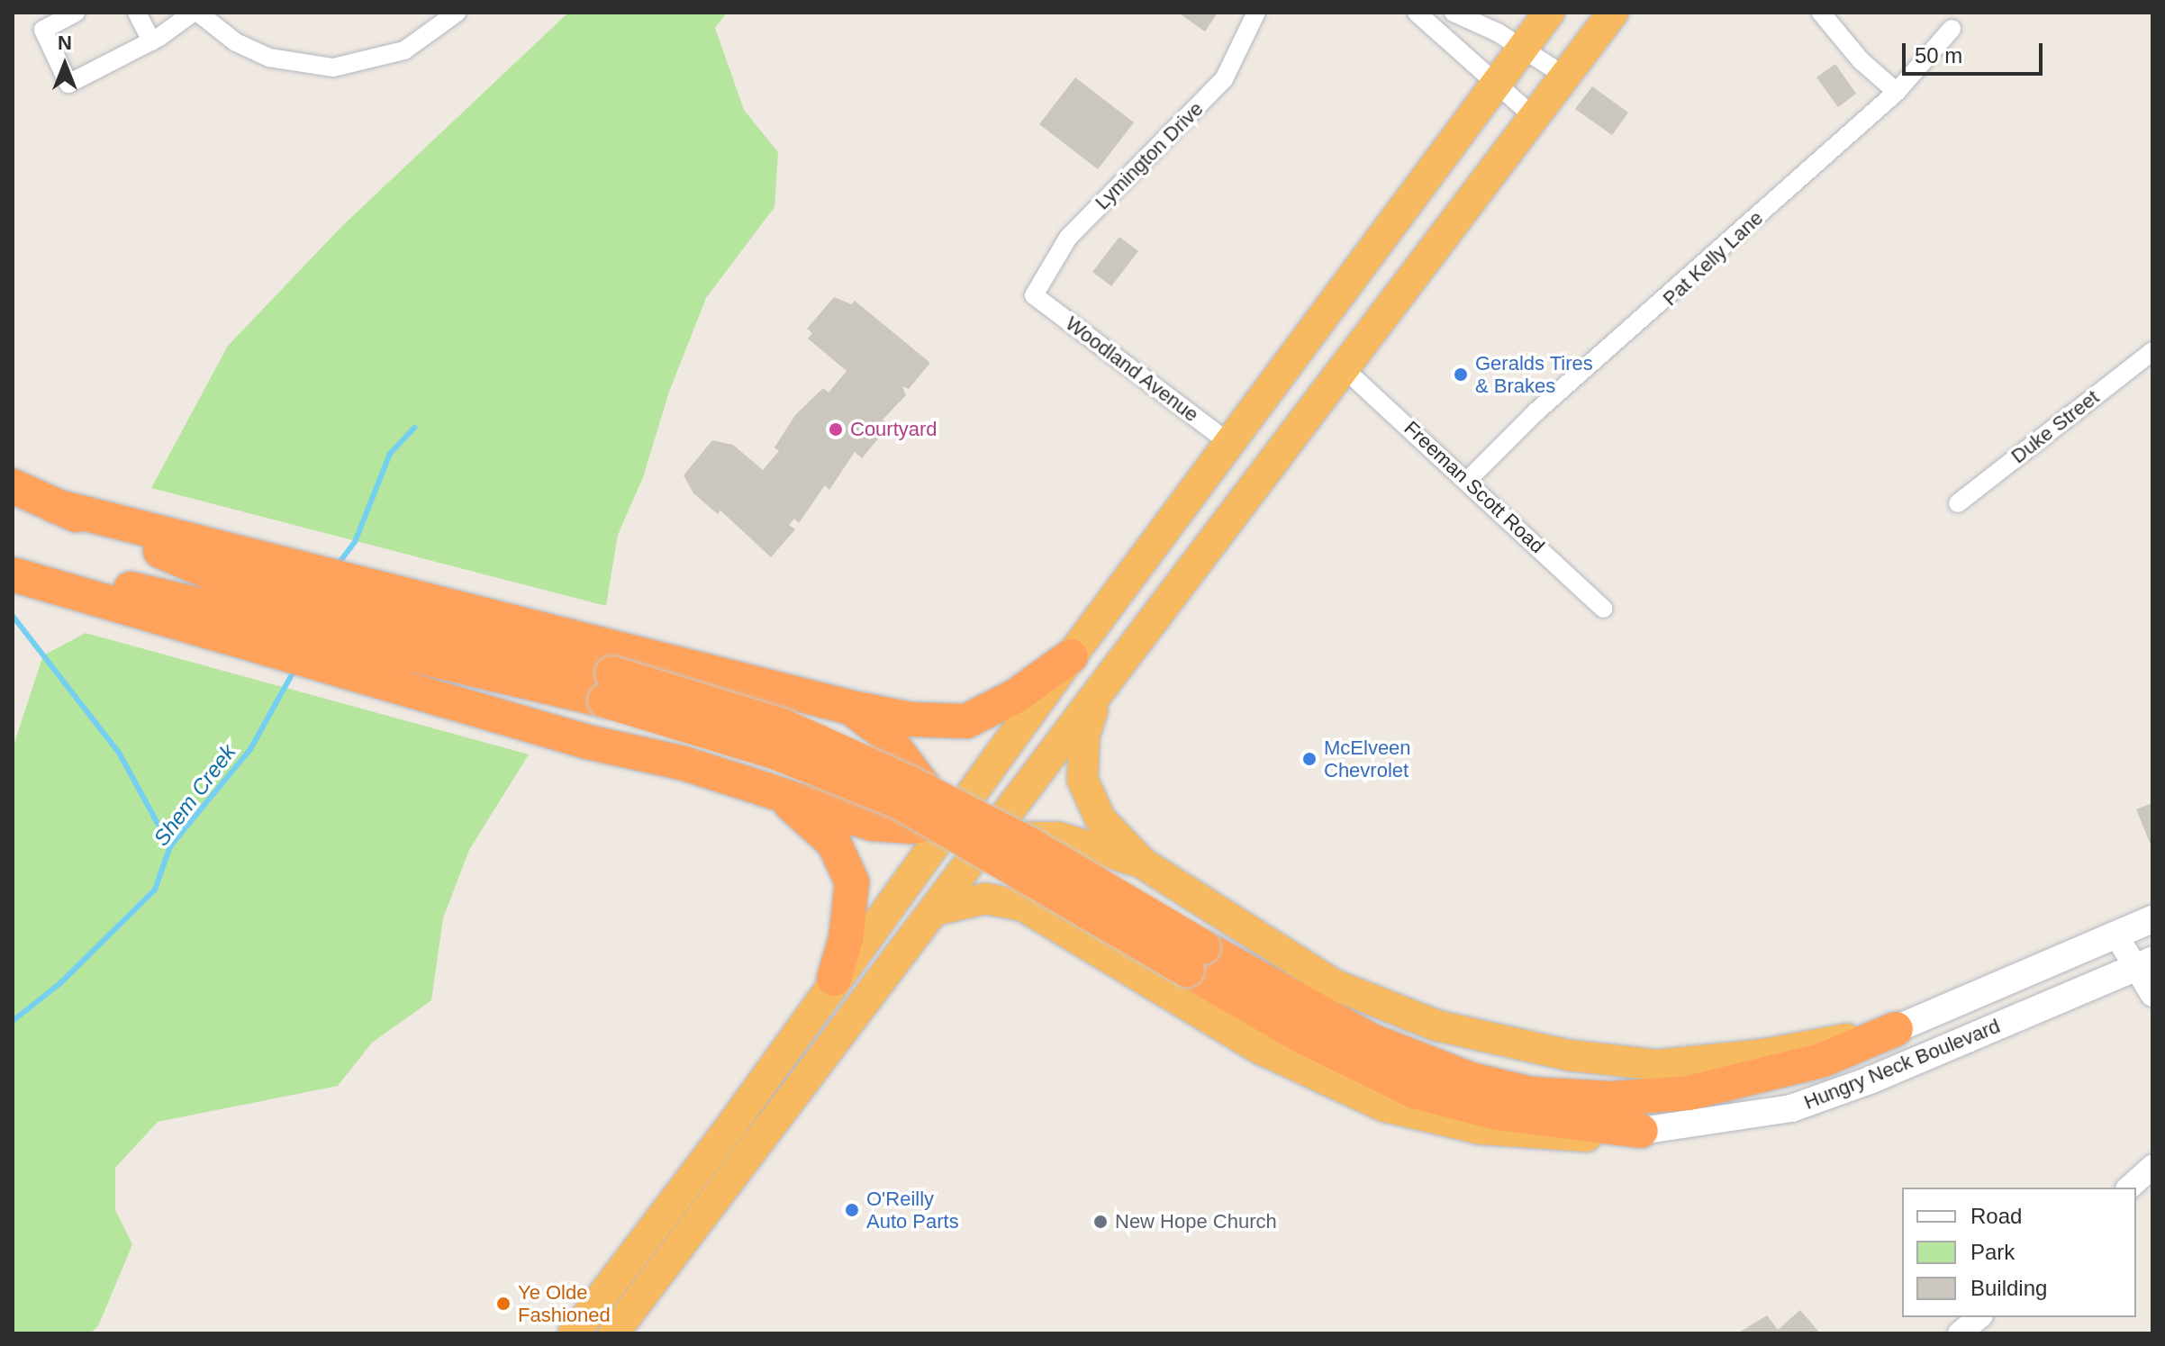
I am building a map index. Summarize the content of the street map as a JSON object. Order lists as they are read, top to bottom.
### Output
{
  "streets": {
    "main road": ["Hungry Neck Boulevard"],
    "street": [
      "Lymington Drive",
      "Pat Kelly Lane",
      "Woodland Avenue",
      "Duke Street",
      "Freeman Scott Road"
    ]
  },
  "crossings": [
    ["Lymington Drive", "Woodland Avenue"],
    ["Pat Kelly Lane", "Freeman Scott Road"]
  ],
  "water": ["Shem Creek"],
  "places": [
    "Geralds Tires & Brakes",
    "Courtyard",
    "McElveen Chevrolet",
    "O'Reilly Auto Parts",
    "New Hope Church",
    "Ye Olde Fashioned"
  ],
  "legend": ["Road", "Park", "Building"],
  "scale_bar": "50 m",
  "north": "top"
}
